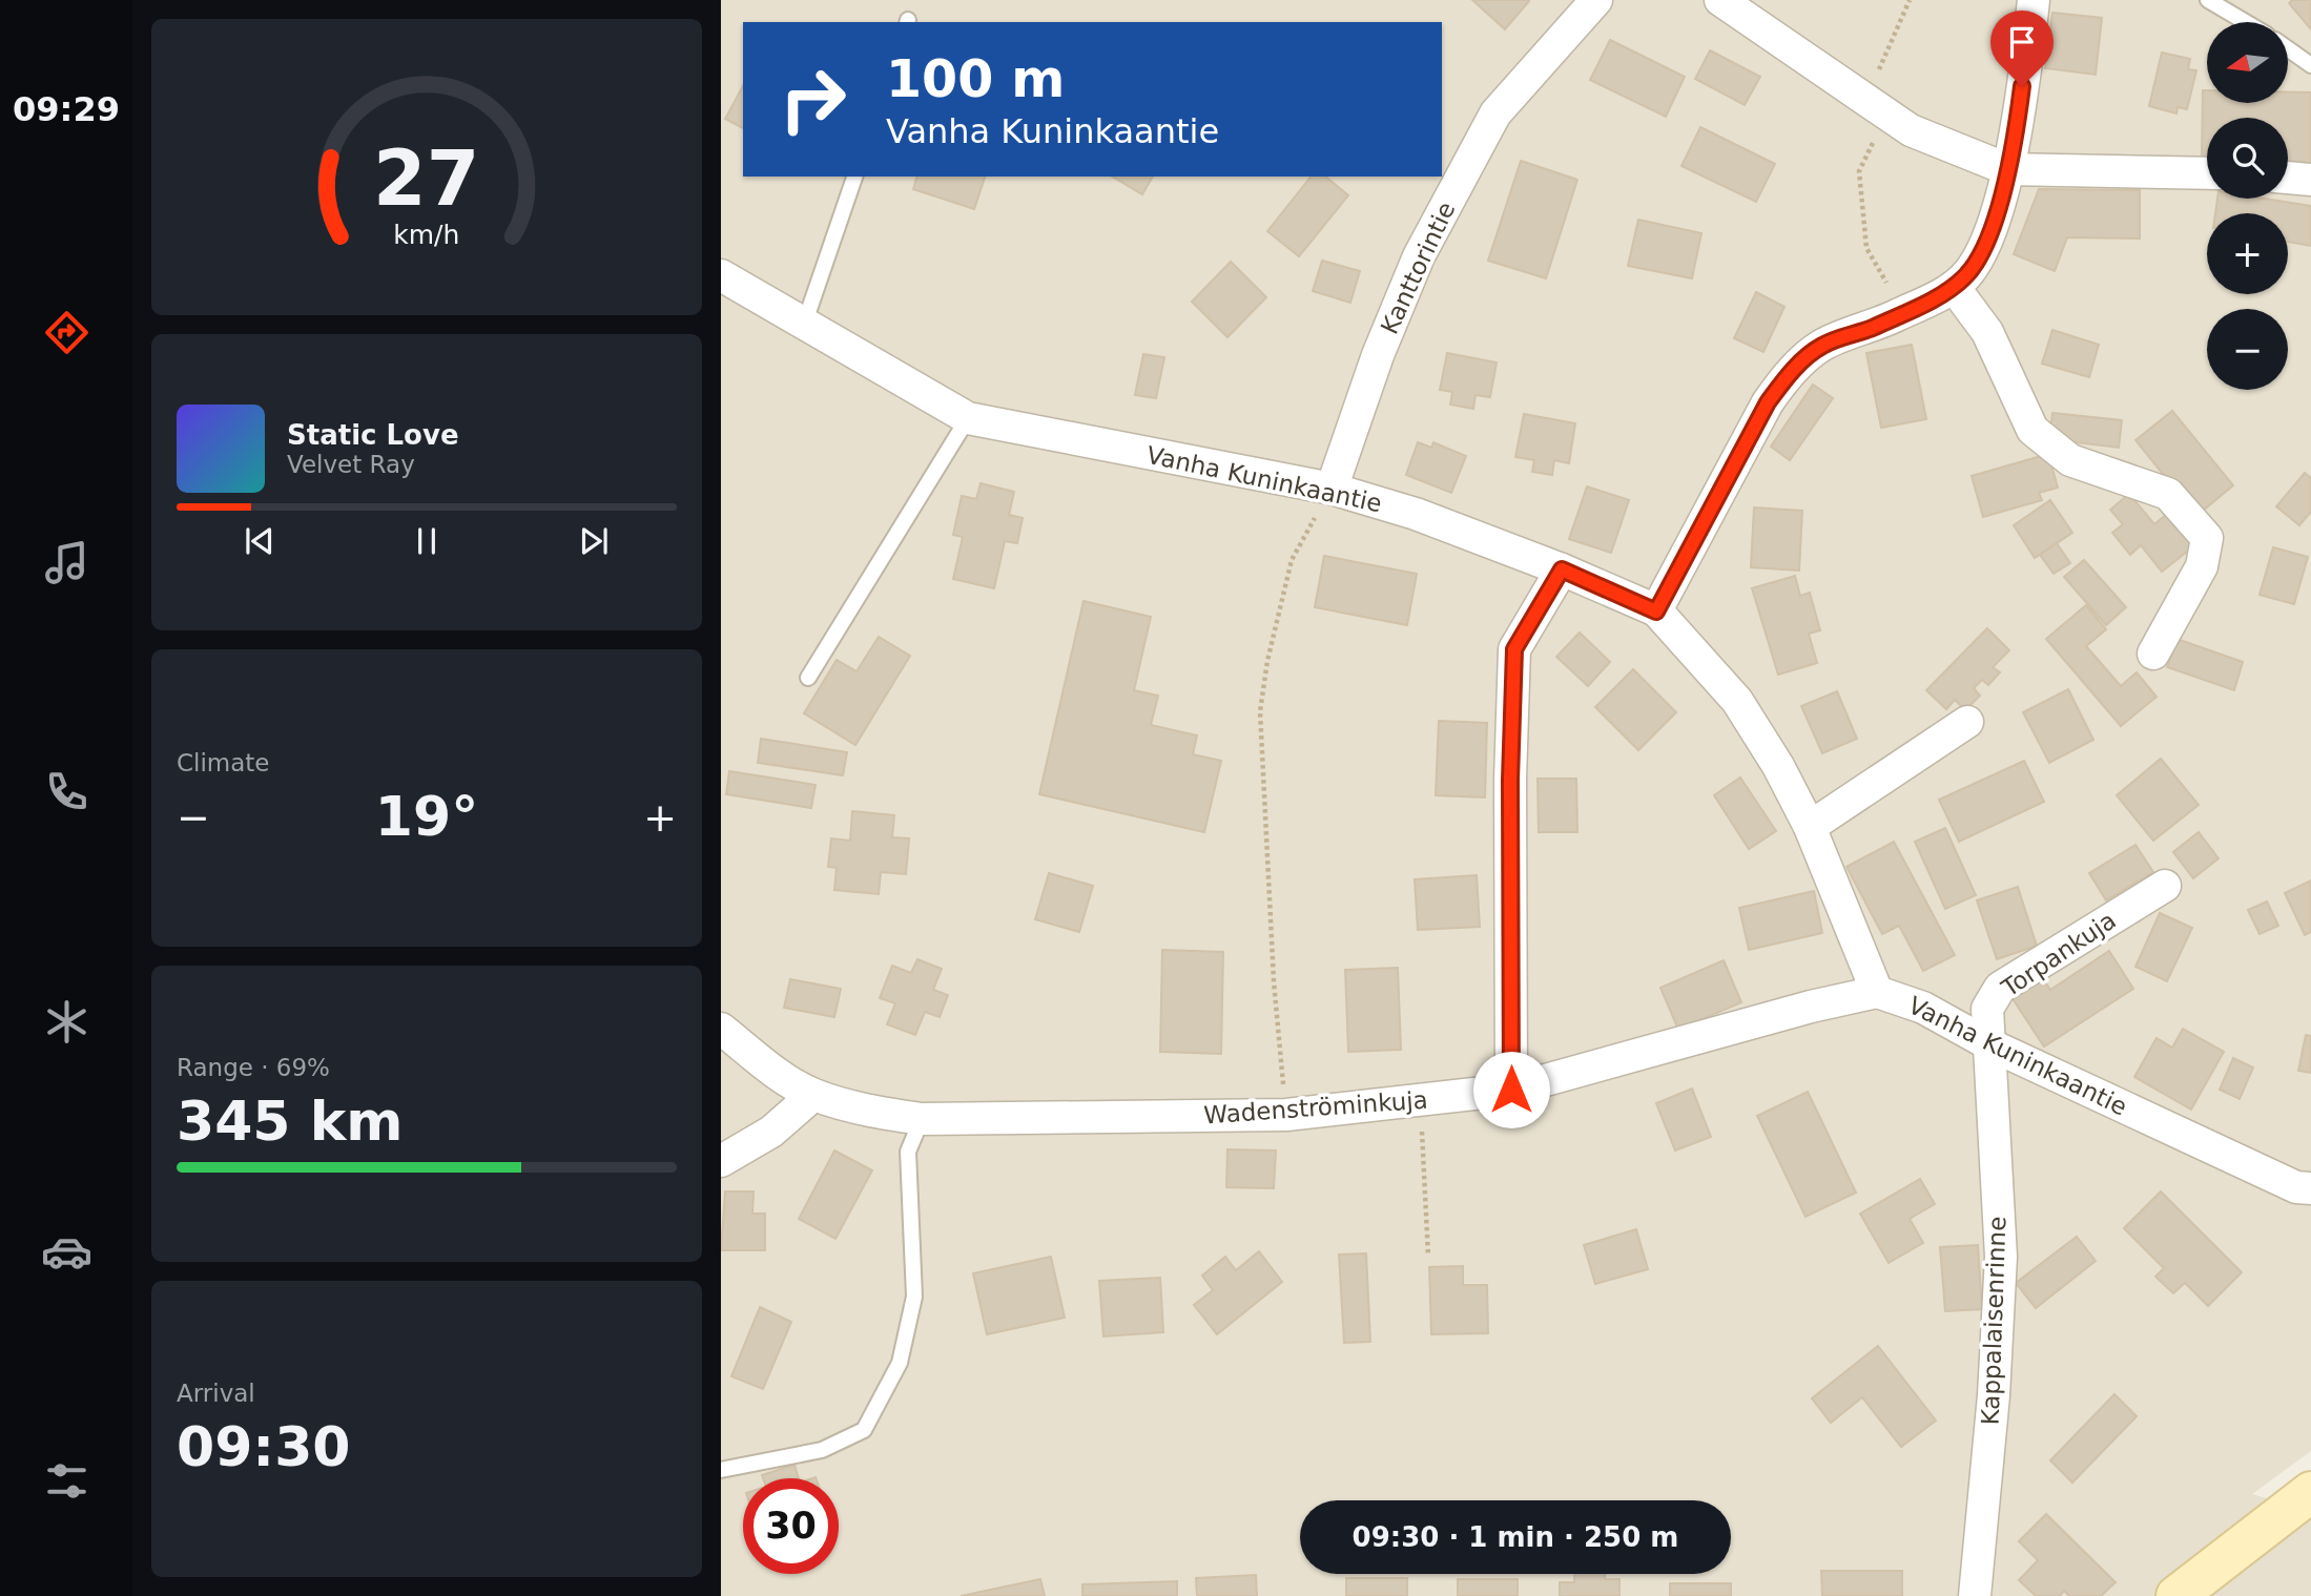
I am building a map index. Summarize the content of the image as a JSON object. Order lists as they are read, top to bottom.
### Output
{
  "streets": {
    "street": [
      "Kanttorintie",
      "Vanha Kuninkaantie",
      "Torpankuja",
      "Wadenströminkuja",
      "Kappalaisenrinne"
    ]
  },
  "crossings": [
    ["Kanttorintie", "Vanha Kuninkaantie"],
    ["Vanha Kuninkaantie", "Torpankuja"],
    ["Vanha Kuninkaantie", "Wadenströminkuja"],
    ["Vanha Kuninkaantie", "Kappalaisenrinne"],
    ["Torpankuja", "Kappalaisenrinne"]
  ],
  "north": "left",
  "page": {
    "tabs": "09:29",
    "map_buttons": ["+", "−"],
    "turn": ["100 m", "Vanha Kuninkaantie"],
    "song": ["Static Love", "Velvet Ray"],
    "tile": [
      "Climate",
      ["Range · 69%", "345 km"],
      ["Arrival", "09:30"]
    ],
    "heat": ["−", "19°", "+"],
    "limit": "30",
    "trip": "09:30 · 1 min · 250 m",
    "gauge": ["27", "km/h"]
  }
}
